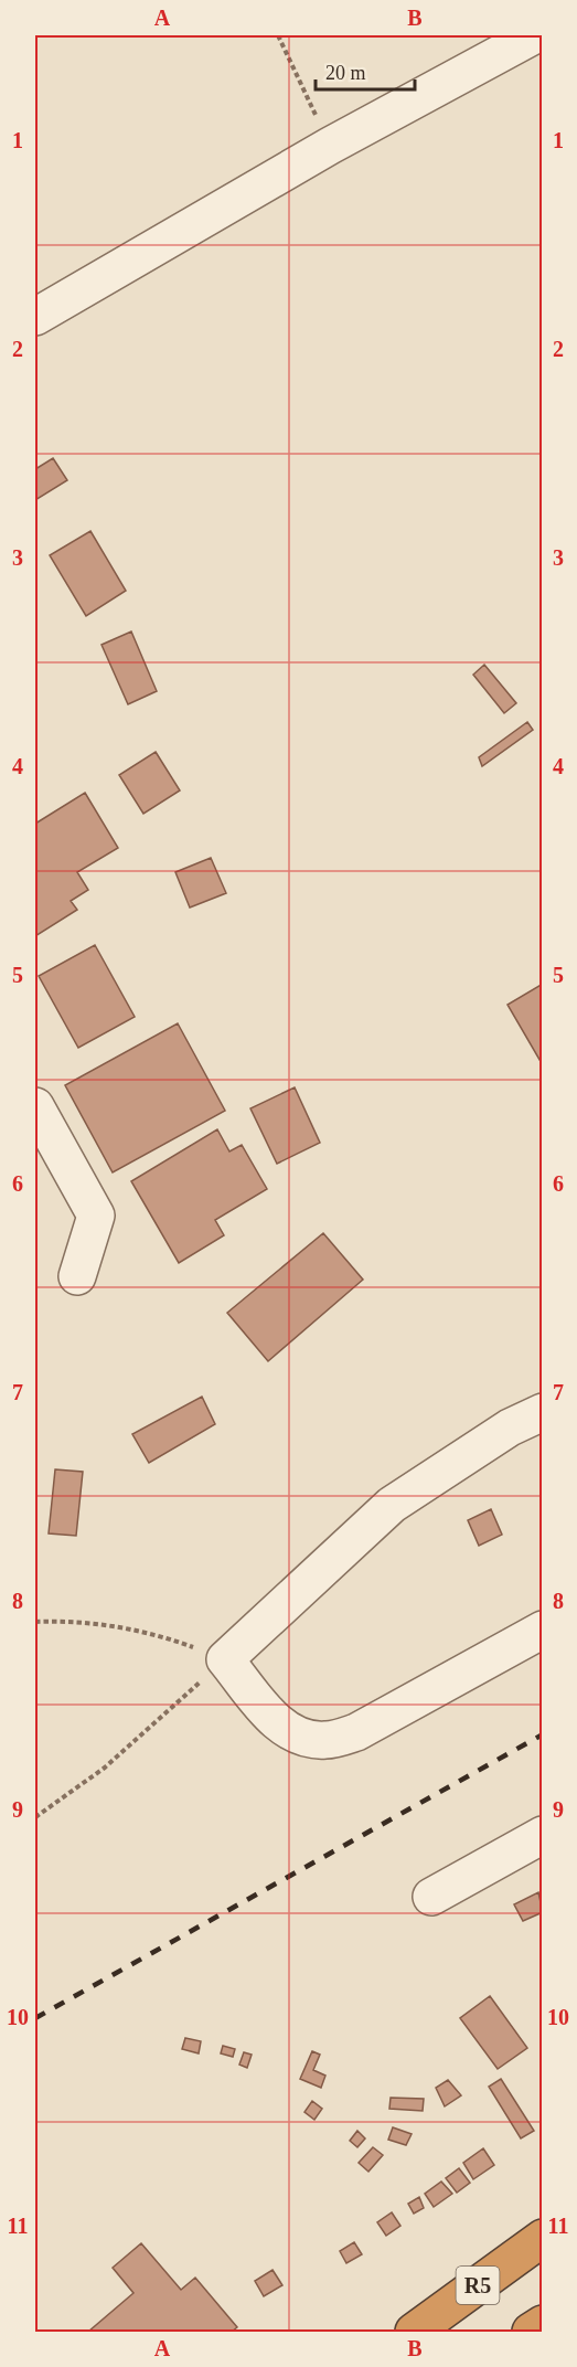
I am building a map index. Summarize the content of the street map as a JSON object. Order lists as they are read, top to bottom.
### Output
{
  "streets": {
    "highway": ["R5"]
  },
  "scale_bar": "20 m",
  "grid": {
    "columns": ["A", "B"],
    "rows": [
      "1",
      "2",
      "3",
      "4",
      "5",
      "6",
      "7",
      "8",
      "9",
      "10",
      "11"
    ]
  }
}
